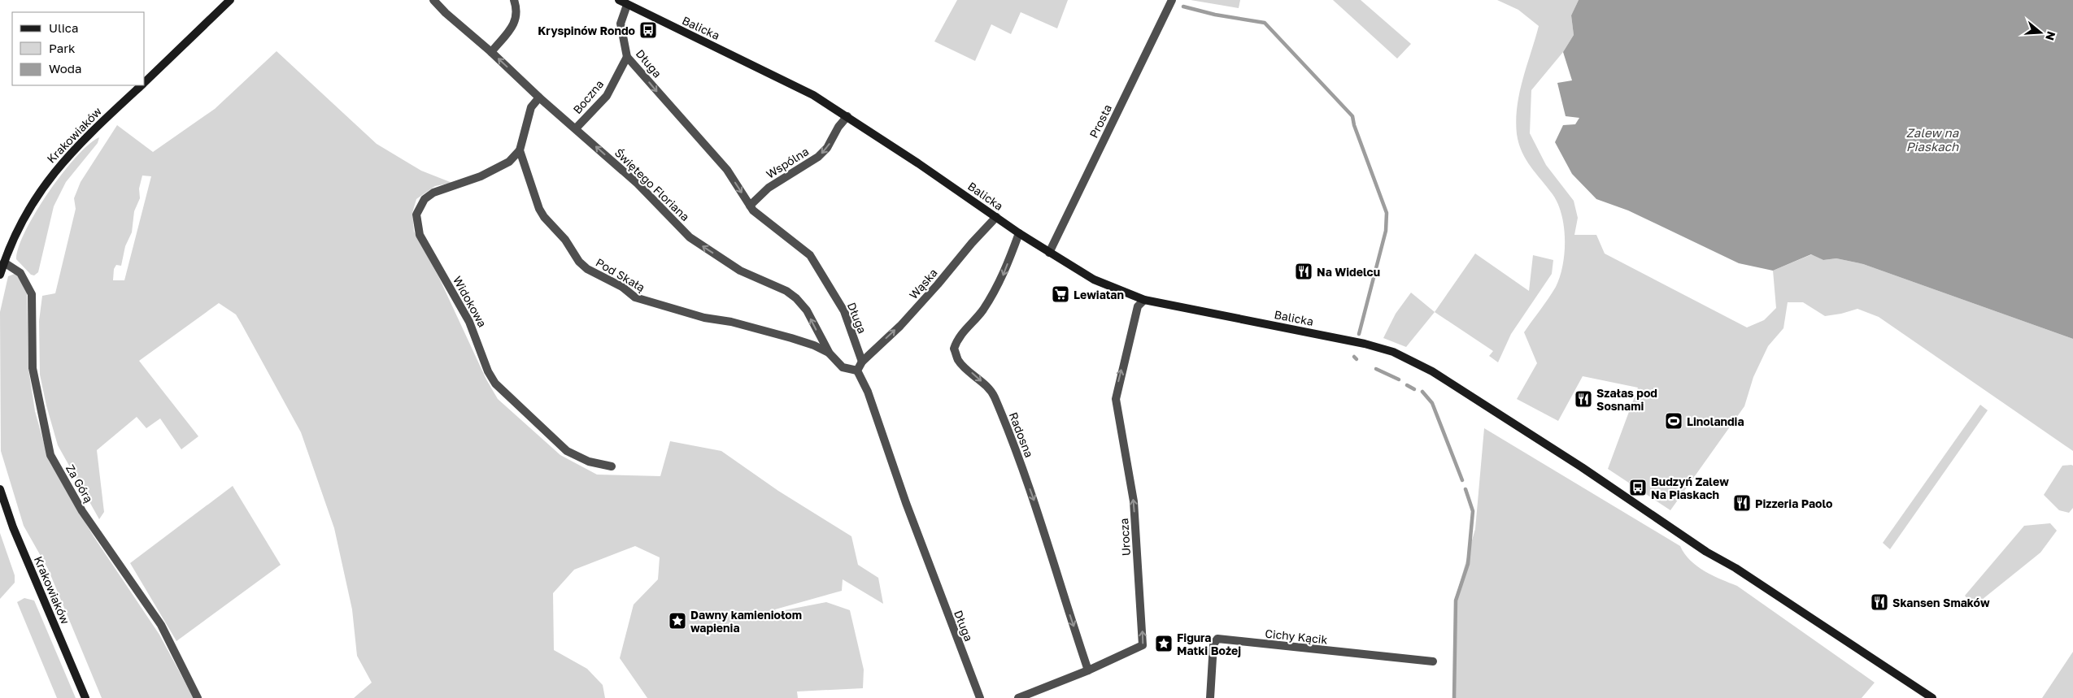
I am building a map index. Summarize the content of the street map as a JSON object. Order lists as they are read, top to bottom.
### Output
{
  "streets": {
    "main road": ["Balicka", "Krakowiaków"],
    "street": [
      "Długa",
      "Boczna",
      "Prosta",
      "Wspólna",
      "Świętego Floriana",
      "Pod Skałą",
      "Wąska",
      "Widokowa",
      "Radosna",
      "Za Górą",
      "Urocza",
      "Cichy Kącik"
    ]
  },
  "crossings": [
    ["Balicka", "Długa"],
    ["Balicka", "Prosta"],
    ["Balicka", "Wspólna"],
    ["Balicka", "Wąska"],
    ["Balicka", "Radosna"],
    ["Balicka", "Urocza"],
    ["Długa", "Boczna"],
    ["Długa", "Wspólna"],
    ["Długa", "Świętego Floriana"],
    ["Długa", "Wąska"],
    ["Boczna", "Świętego Floriana"],
    ["Krakowiaków", "Za Górą"],
    ["Świętego Floriana", "Pod Skałą"],
    ["Pod Skałą", "Widokowa"],
    ["Radosna", "Urocza"]
  ],
  "one_way": [
    "Wspólna",
    "Świętego Floriana",
    "Wąska",
    "Radosna",
    "Urocza"
  ],
  "water": ["Zalew na Piaskach"],
  "places": {
    "bus stop": ["Kryspinów Rondo", "Budzyń Zalew Na Piaskach"],
    "restaurant": [
      "Na Widelcu",
      "Szałas pod Sosnami",
      "Pizzeria Paolo",
      "Skansen Smaków"
    ],
    "supermarket": ["Lewiatan"],
    "sports": ["Linolandia"],
    "place": ["Dawny kamieniołom wapienia", "Figura Matki Bożej"]
  },
  "legend": ["Ulica", "Park", "Woda"],
  "north": "right"
}
